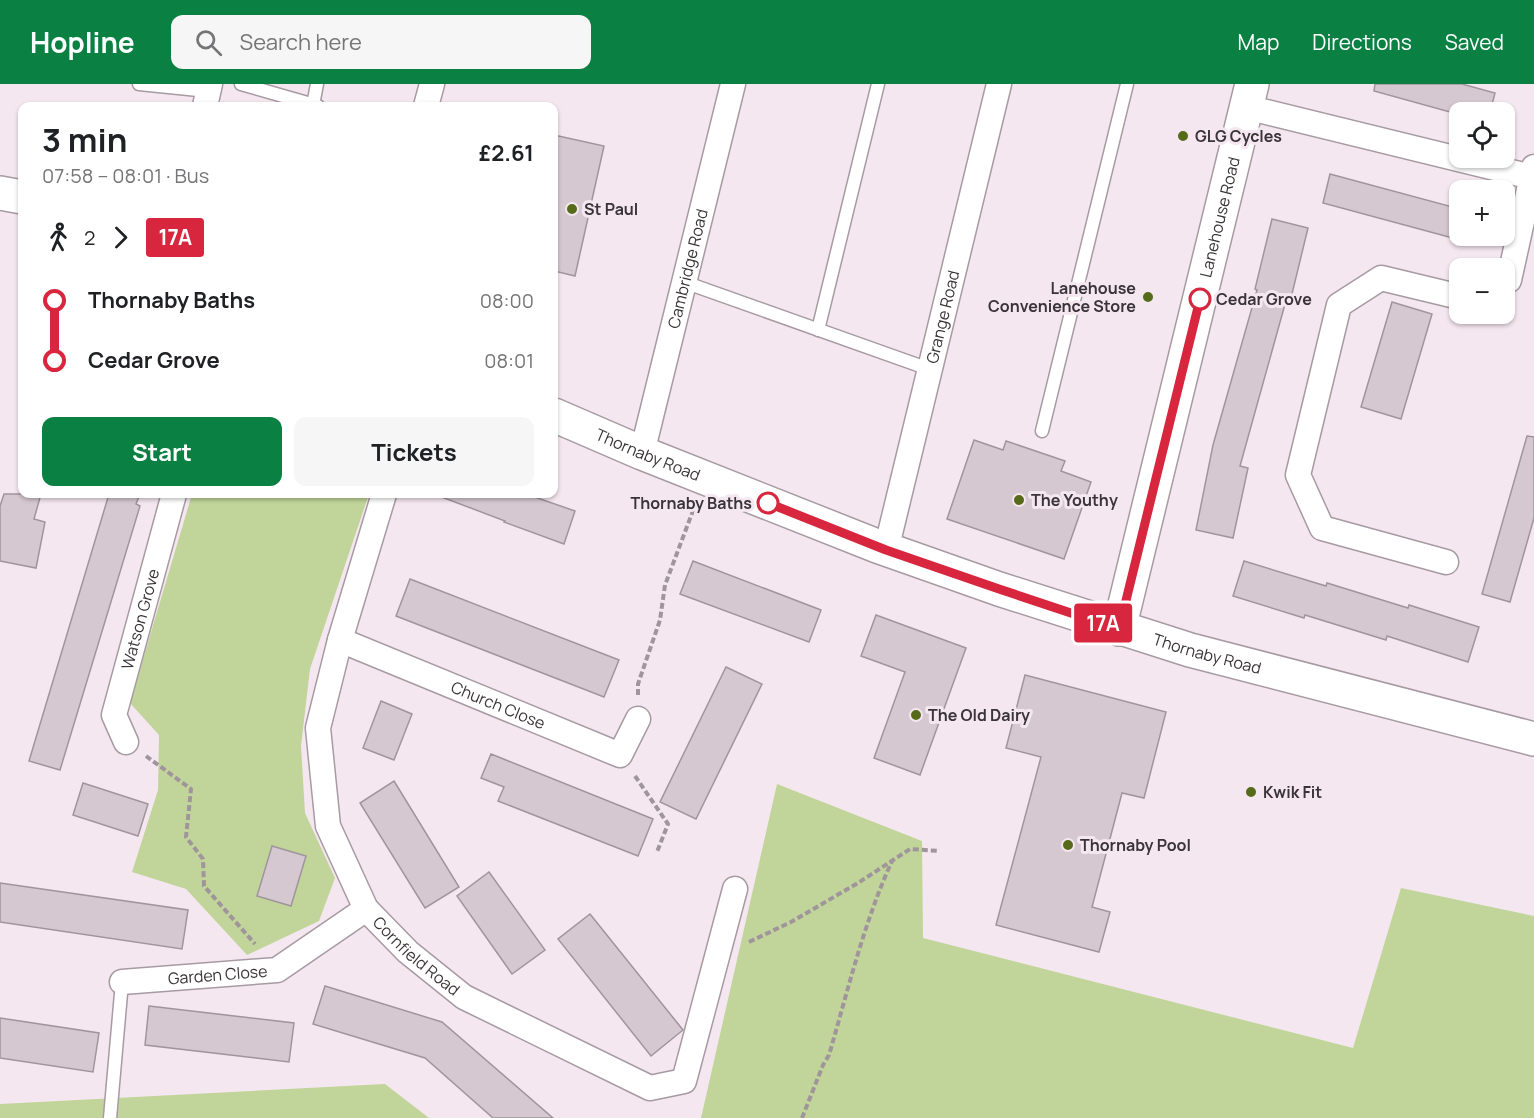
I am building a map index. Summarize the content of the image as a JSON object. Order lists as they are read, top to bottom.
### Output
{
  "streets": {
    "street": [
      "Lanehouse Road",
      "Cambridge Road",
      "Grange Road",
      "Thornaby Road",
      "Watson Grove",
      "Church Close",
      "Cornfield Road",
      "Garden Close"
    ]
  },
  "crossings": [
    ["Lanehouse Road", "Thornaby Road"],
    ["Cambridge Road", "Thornaby Road"],
    ["Grange Road", "Thornaby Road"],
    ["Church Close", "Cornfield Road"],
    ["Cornfield Road", "Garden Close"]
  ],
  "places": [
    "GLG Cycles",
    "St Paul",
    "Lanehouse Convenience Store",
    "Cedar Grove",
    "The Youthy",
    "Thornaby Baths",
    "The Old Dairy",
    "Kwik Fit",
    "Thornaby Pool"
  ],
  "lines": ["bus line 17A"],
  "page": {
    "header": "Hopline",
    "search": "Search here",
    "nav": ["Map", "Directions", "Saved"],
    "on_map": "17A",
    "map_buttons": ["+", "−"],
    "heading": ["3 min", "07:58 – 08:01 · Bus", "£2.61"],
    "legs": ["2", "17A"],
    "list": [
      {
        "name": "Thornaby Baths",
        "value": "08:00"
      },
      {
        "name": "Cedar Grove",
        "value": "08:01"
      }
    ],
    "buttons": ["Start", "Tickets"]
  }
}
